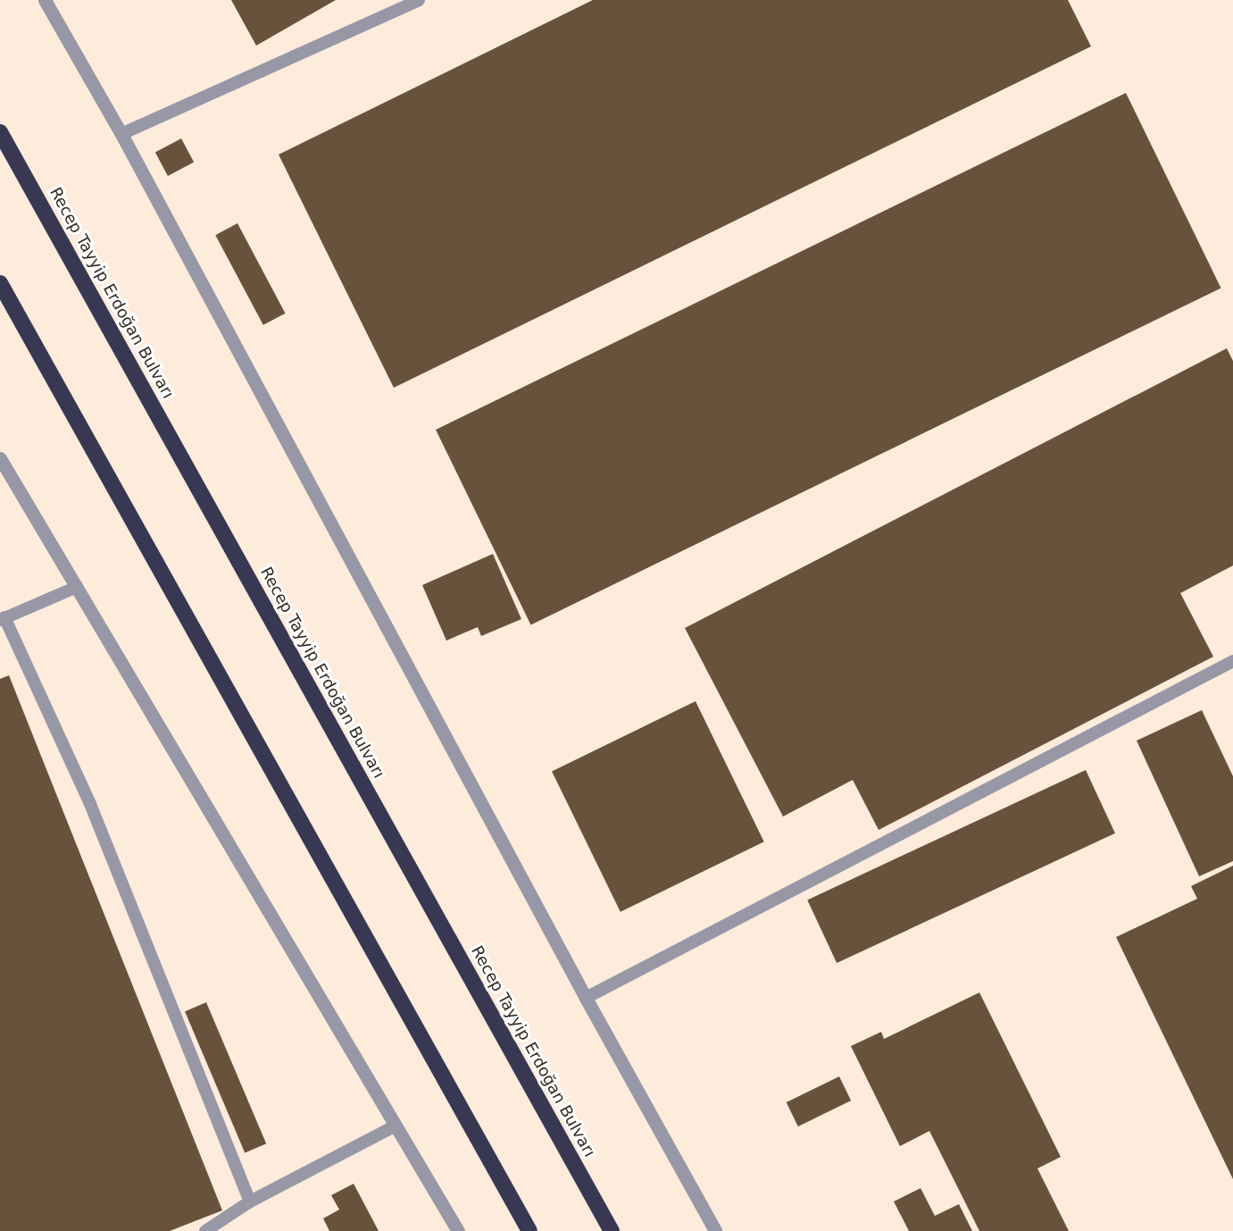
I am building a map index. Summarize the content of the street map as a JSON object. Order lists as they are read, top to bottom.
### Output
{
  "streets": {
    "highway": ["Recep Tayyip Erdoğan Bulvarı"]
  }
}
